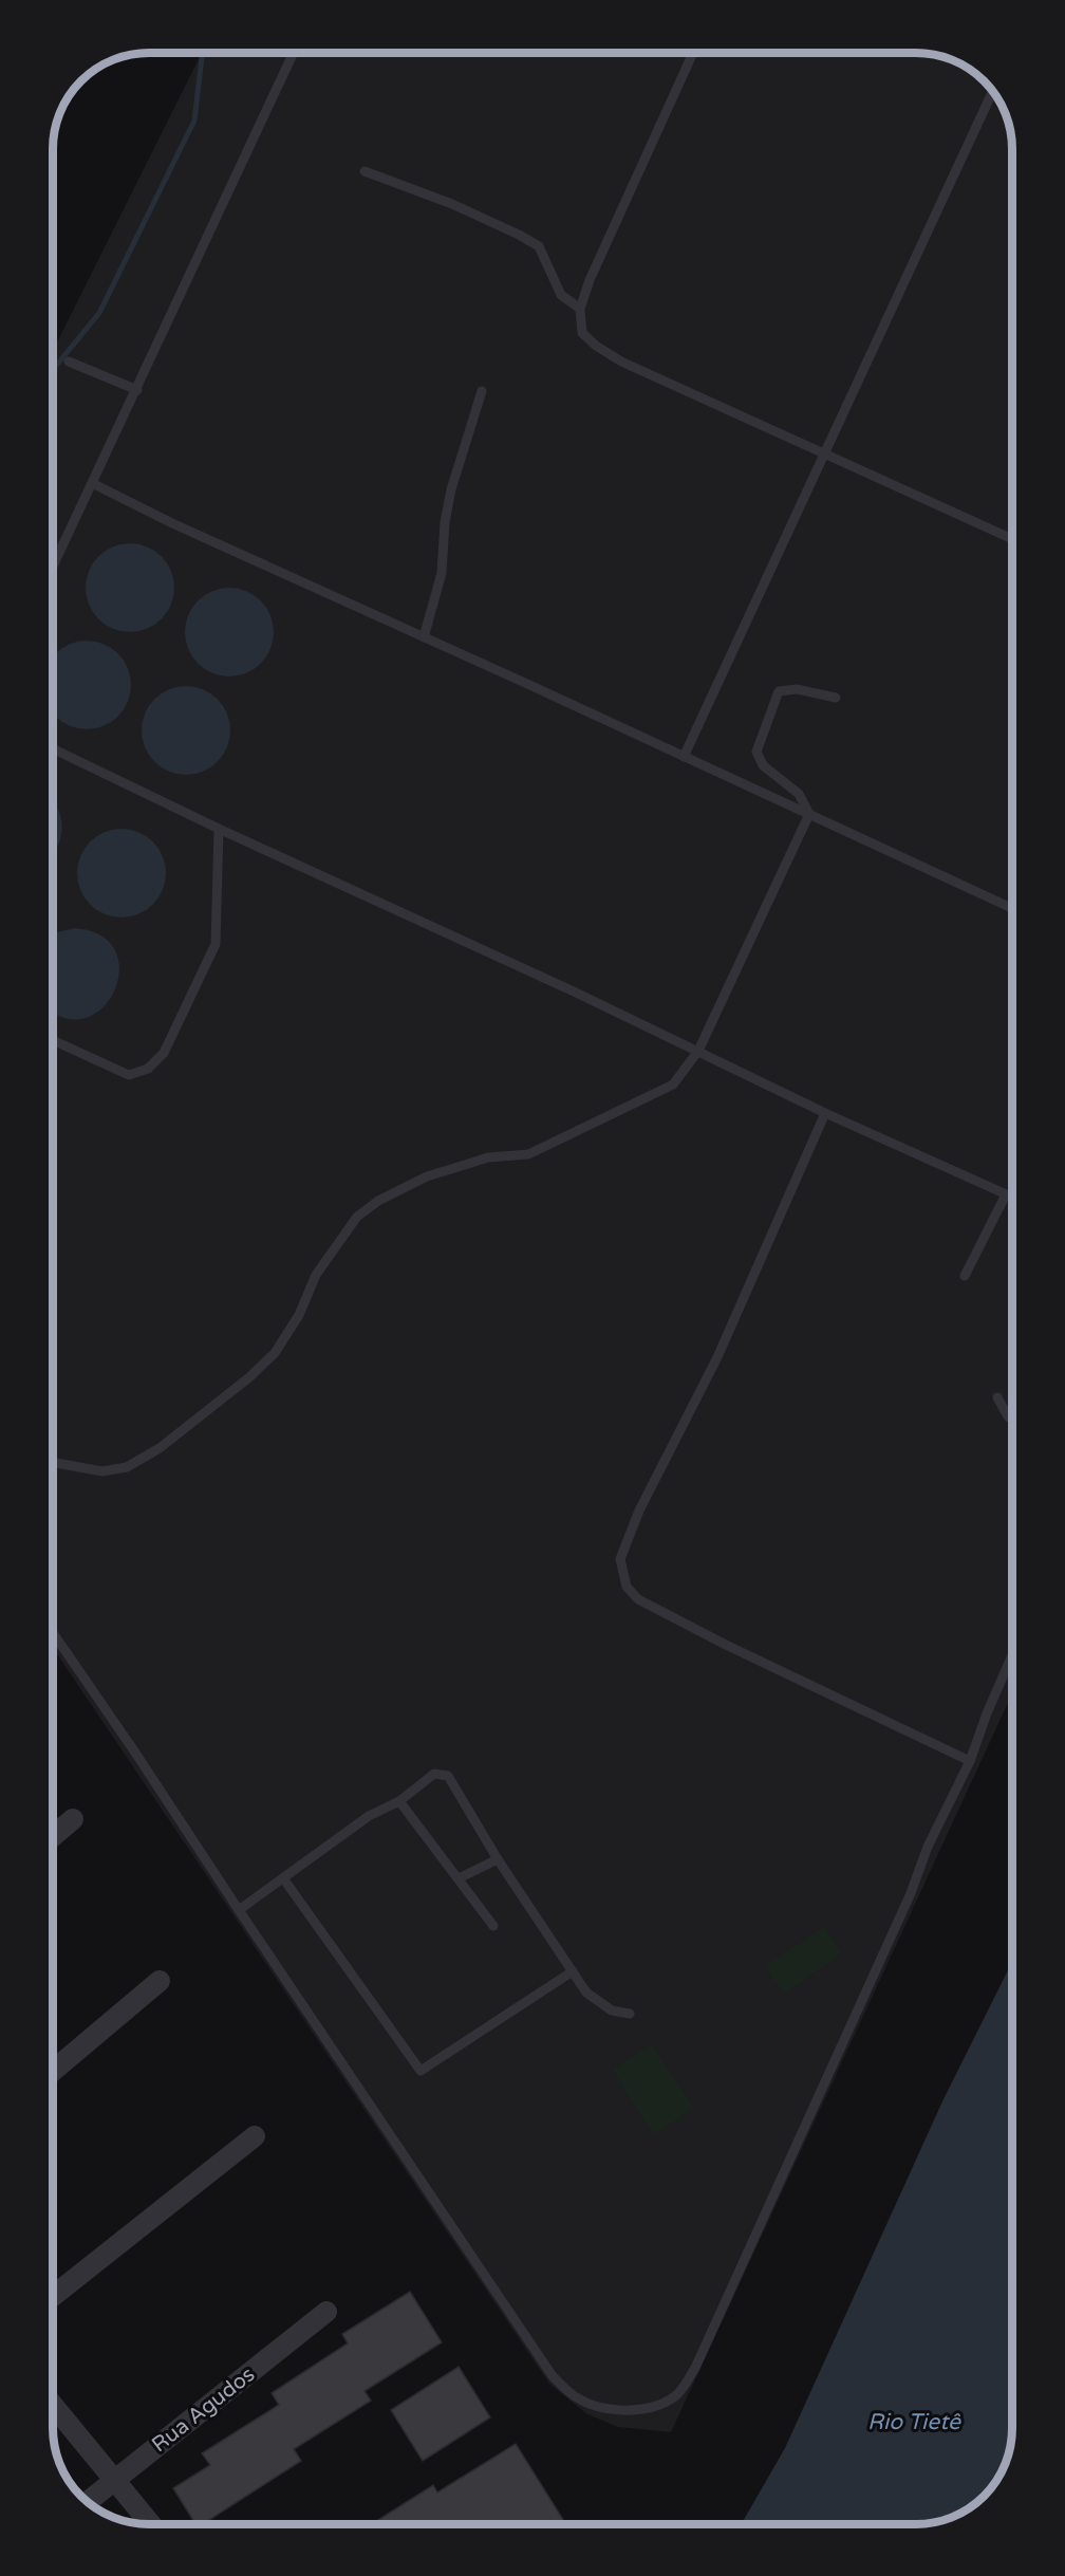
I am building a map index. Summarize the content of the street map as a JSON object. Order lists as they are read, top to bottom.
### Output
{
  "streets": {
    "street": ["Rua Agudos"]
  },
  "water": ["Rio Tietê"]
}
